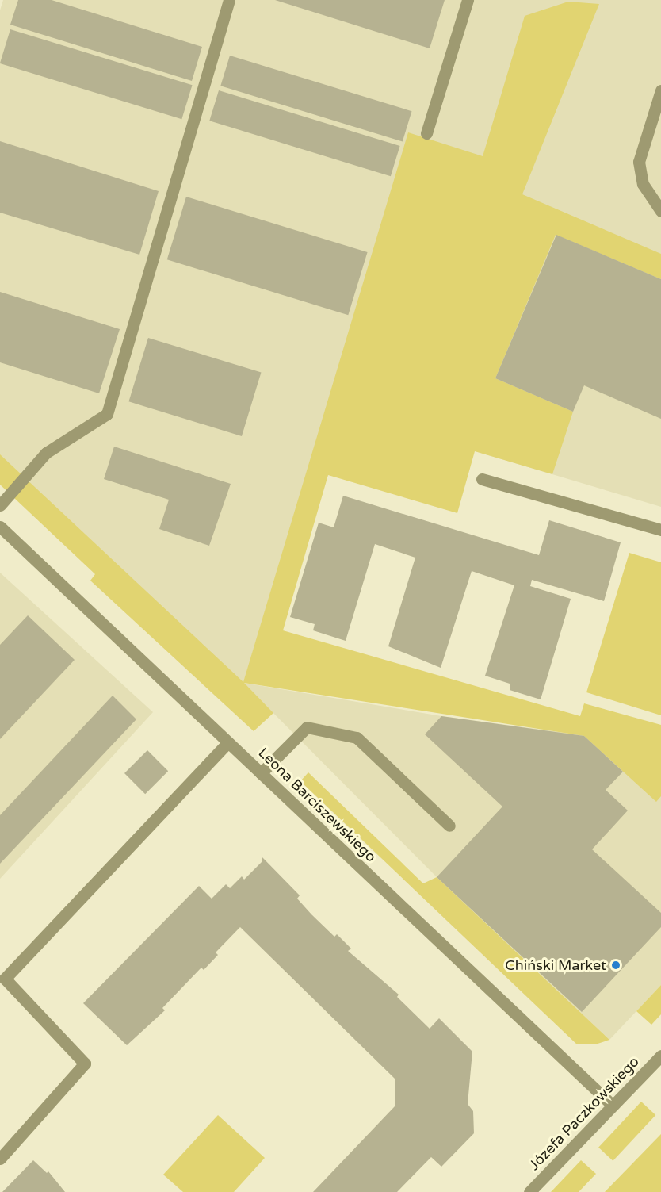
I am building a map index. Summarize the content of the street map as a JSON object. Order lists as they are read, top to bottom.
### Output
{
  "streets": {
    "street": ["Leona Barciszewskiego", "Józefa Paczkowskiego"]
  },
  "crossings": [
    ["Leona Barciszewskiego", "Józefa Paczkowskiego"]
  ],
  "places": ["Chiński Market"]
}
